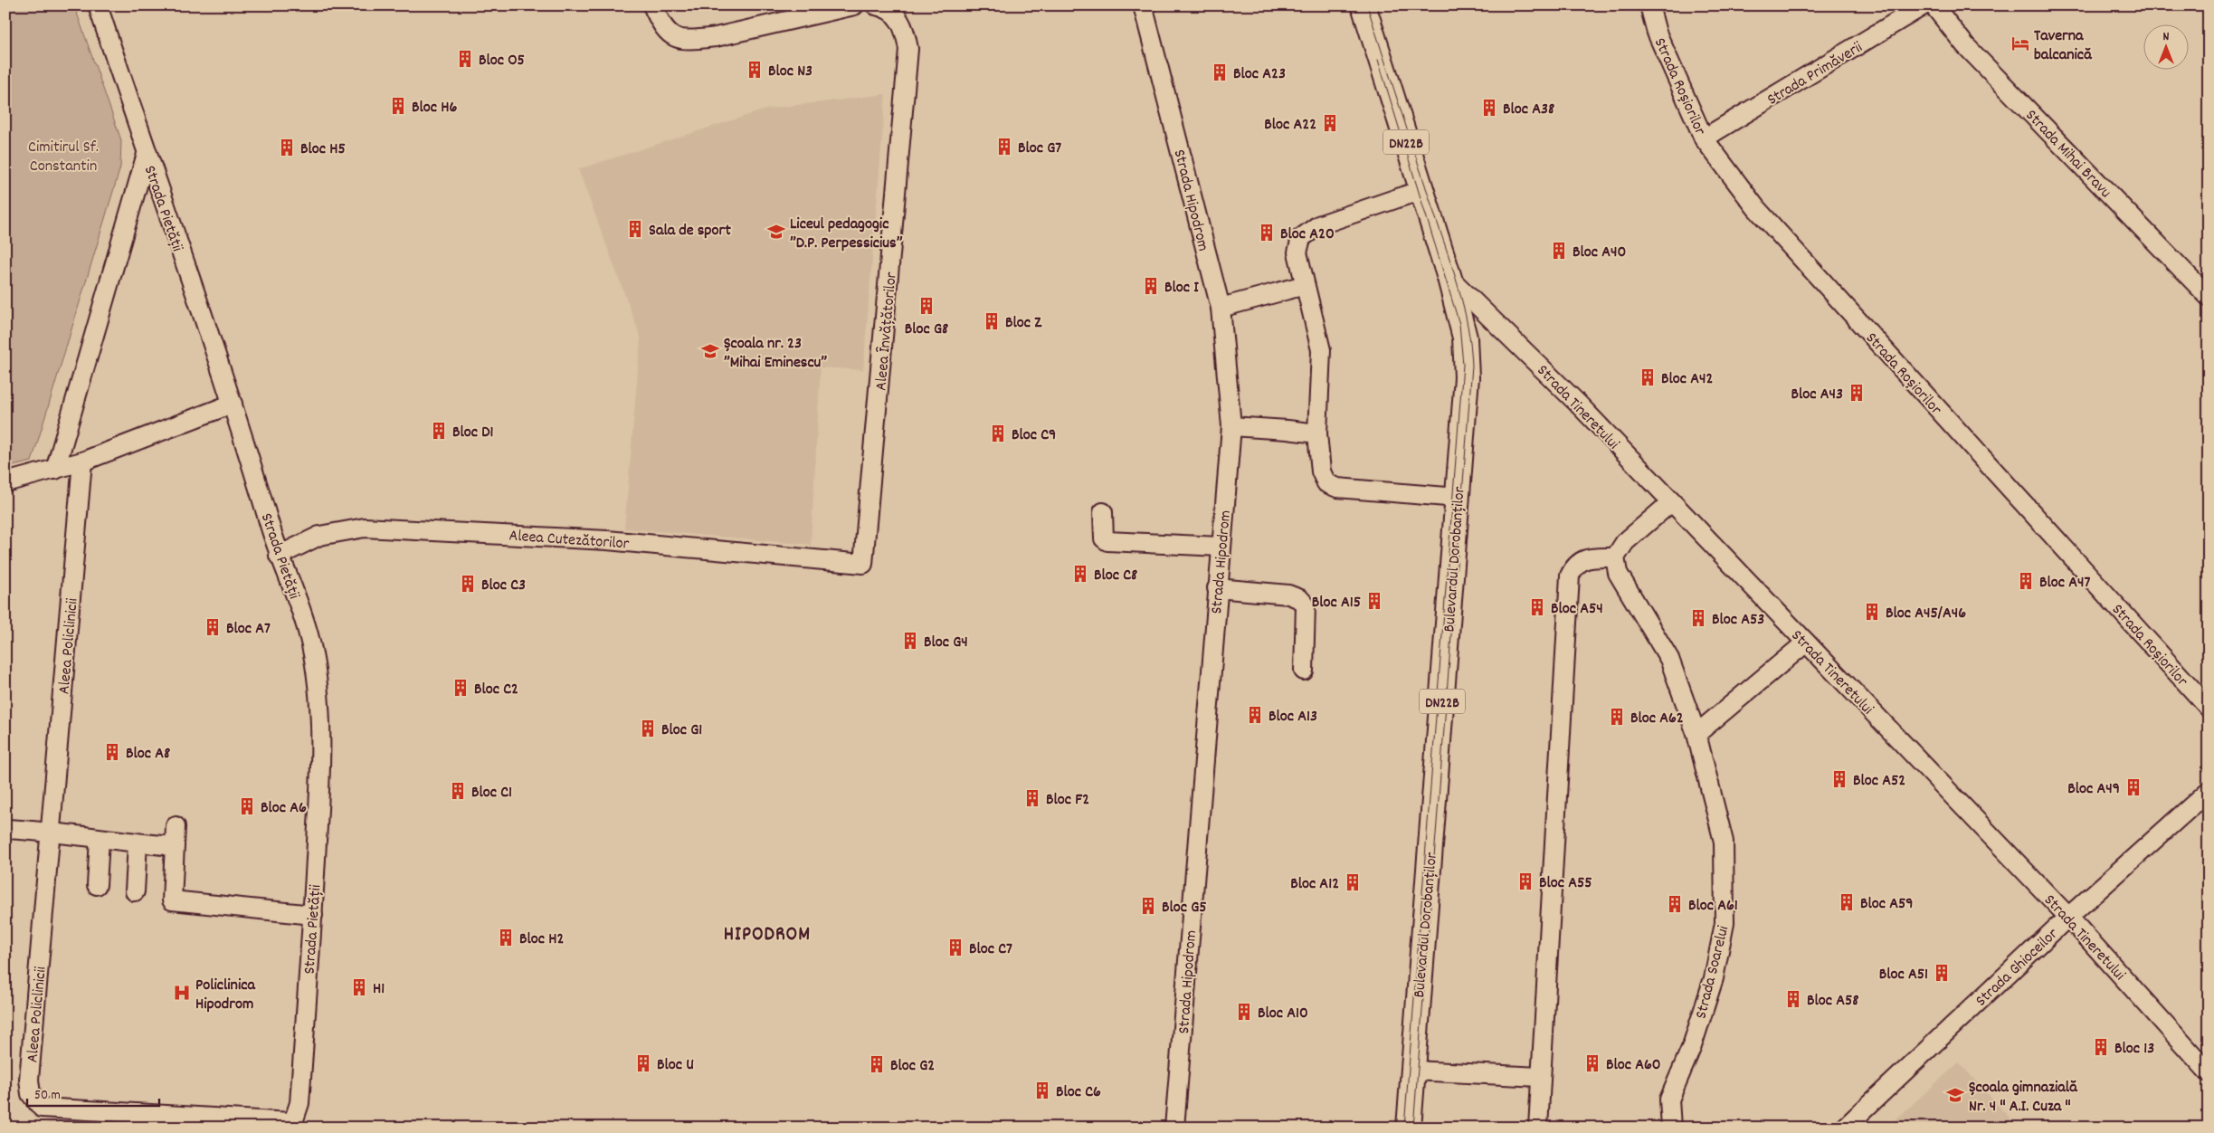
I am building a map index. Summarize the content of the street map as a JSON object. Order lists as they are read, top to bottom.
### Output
{
  "streets": {
    "main road": ["DN22B", "Bulevardul Dorobanților"],
    "street": [
      "Strada Primăverii",
      "Strada Roșiorilor",
      "Strada Mihai Bravu",
      "Strada Hipodrom",
      "Strada Pietății",
      "Aleea Învățătorilor",
      "Strada Tineretului",
      "Aleea Cutezătorilor",
      "Aleea Policlinicii",
      "Strada Ghioceilor",
      "Strada Soarelui"
    ]
  },
  "crossings": [
    ["Strada Primăverii", "Strada Roșiorilor"],
    ["Strada Pietății", "Aleea Cutezătorilor"],
    ["Strada Pietății", "Aleea Policlinicii"],
    ["Aleea Învățătorilor", "Aleea Cutezătorilor"],
    ["Strada Tineretului", "Bulevardul Dorobanților"],
    ["Strada Tineretului", "Strada Ghioceilor"]
  ],
  "districts": ["HIPODROM"],
  "parks": ["Cimitirul Sf. Constantin"],
  "places": {
    "hotel": ["Taverna balcanică"],
    "building": [
      "Bloc O5",
      "Bloc N3",
      "Bloc A23",
      "Bloc H6",
      "Bloc A38",
      "Bloc A22",
      "Bloc G7",
      "Bloc H5",
      "Sala de sport",
      "Bloc A20",
      "Bloc A40",
      "Bloc I",
      "Bloc G8",
      "Bloc Z",
      "Bloc A42",
      "Bloc A43",
      "Bloc D1",
      "Bloc C9",
      "Bloc C8",
      "Bloc A47",
      "Bloc C3",
      "Bloc A15",
      "Bloc A54",
      "Bloc A45/A46",
      "Bloc A53",
      "Bloc A7",
      "Bloc G4",
      "Bloc C2",
      "Bloc A13",
      "Bloc A62",
      "Bloc G1",
      "Bloc A8",
      "Bloc A52",
      "Bloc A49",
      "Bloc C1",
      "Bloc F2",
      "Bloc A6",
      "Bloc A55",
      "Bloc A12",
      "Bloc A59",
      "Bloc A61",
      "Bloc G5",
      "Bloc H2",
      "Bloc C7",
      "Bloc A51",
      "H1",
      "Bloc A58",
      "Bloc A10",
      "Bloc 13",
      "Bloc U",
      "Bloc A60",
      "Bloc G2",
      "Bloc C6"
    ],
    "school or university": ["Liceul pedagogic ”D.P. Perpessicius”", "Școala nr. 23 ”Mihai Eminescu”", "Școala gimnazială Nr. 4 \" A.I. Cuza \""],
    "hospital": ["Policlinica Hipodrom"]
  },
  "scale_bar": "50 m",
  "north": "top"
}
